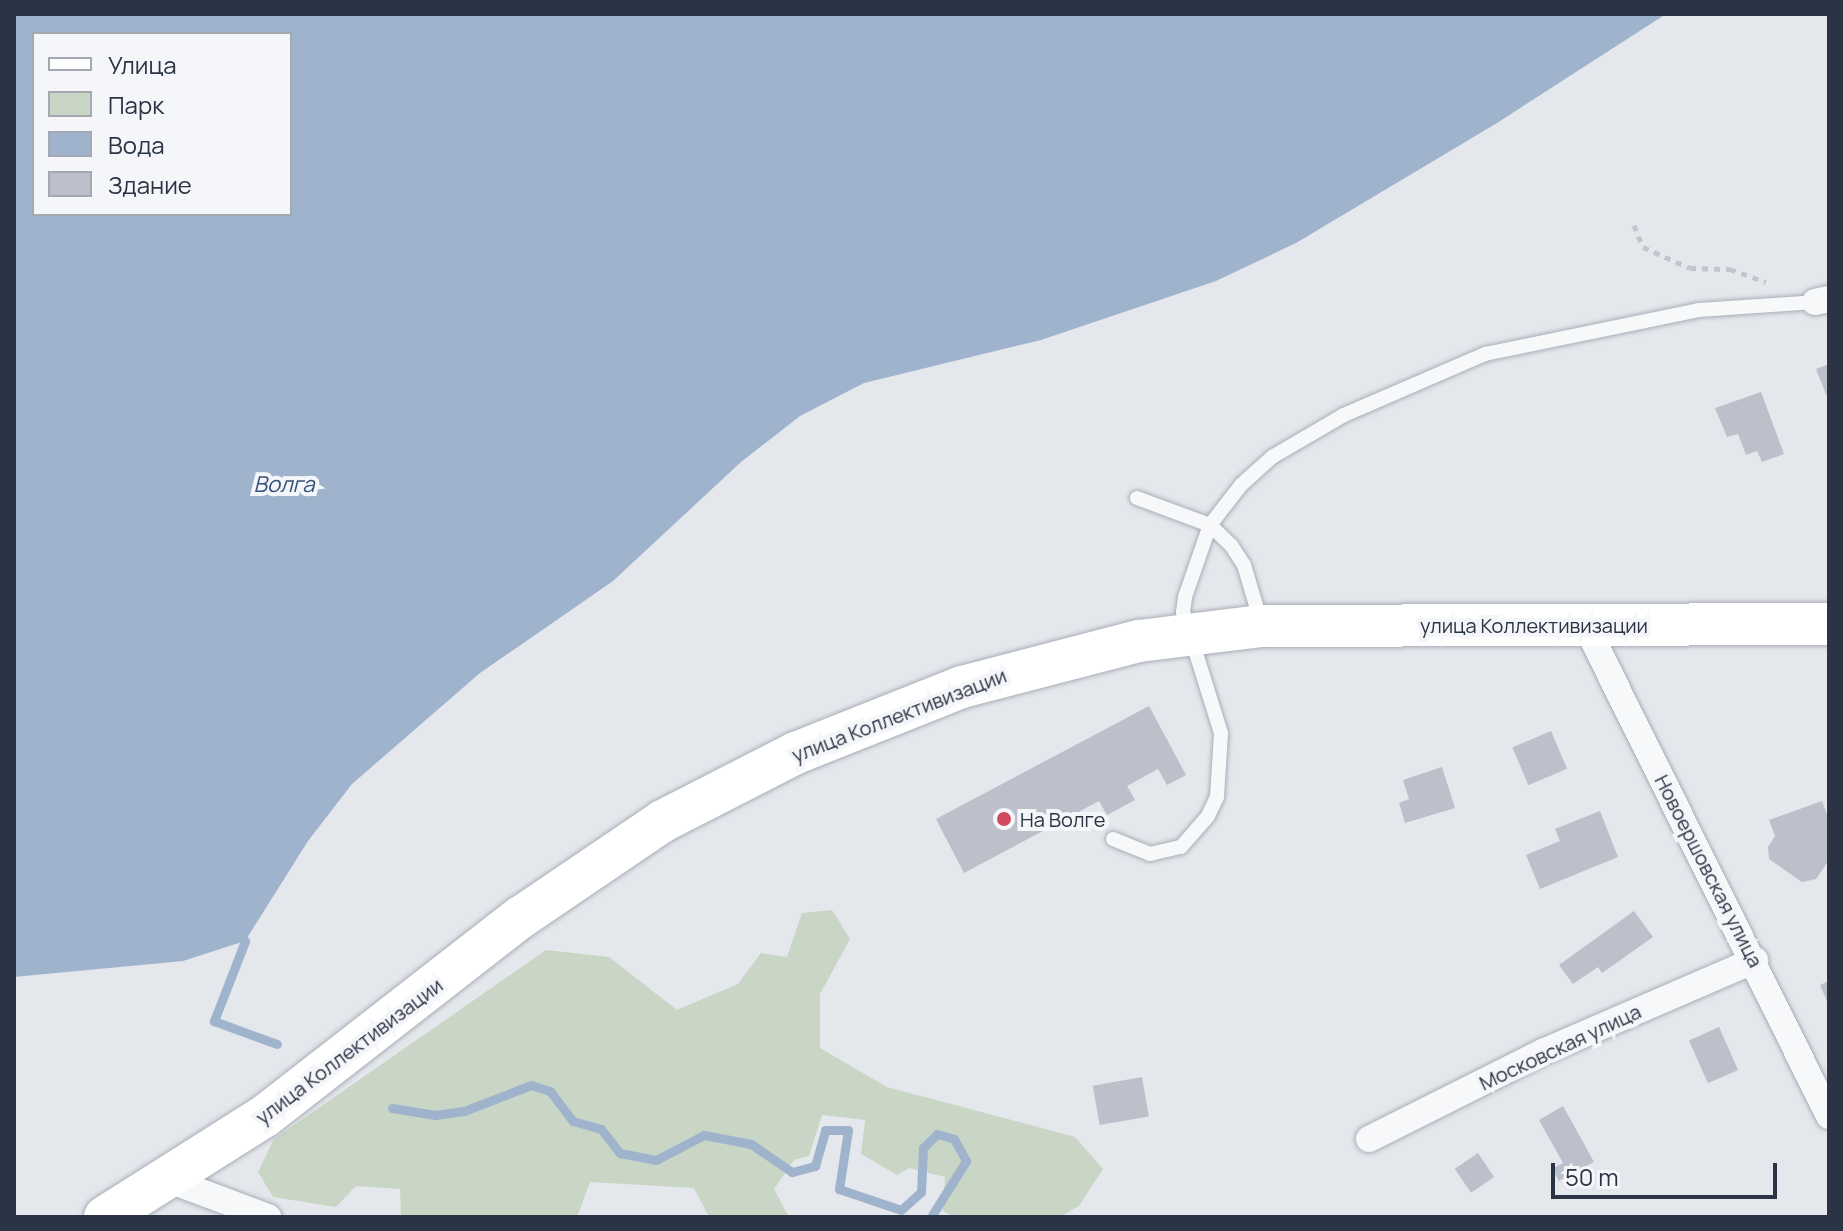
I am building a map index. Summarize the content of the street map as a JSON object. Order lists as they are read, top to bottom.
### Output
{
  "streets": {
    "main road": ["улица Коллективизации"],
    "street": ["Новоершовская улица", "Московская улица"]
  },
  "crossings": [
    ["улица Коллективизации", "Новоершовская улица"],
    ["Новоершовская улица", "Московская улица"]
  ],
  "water": ["Волга"],
  "places": ["На Волге"],
  "legend": [
    "Улица",
    "Парк",
    "Вода",
    "Здание"
  ],
  "scale_bar": "50 m"
}
